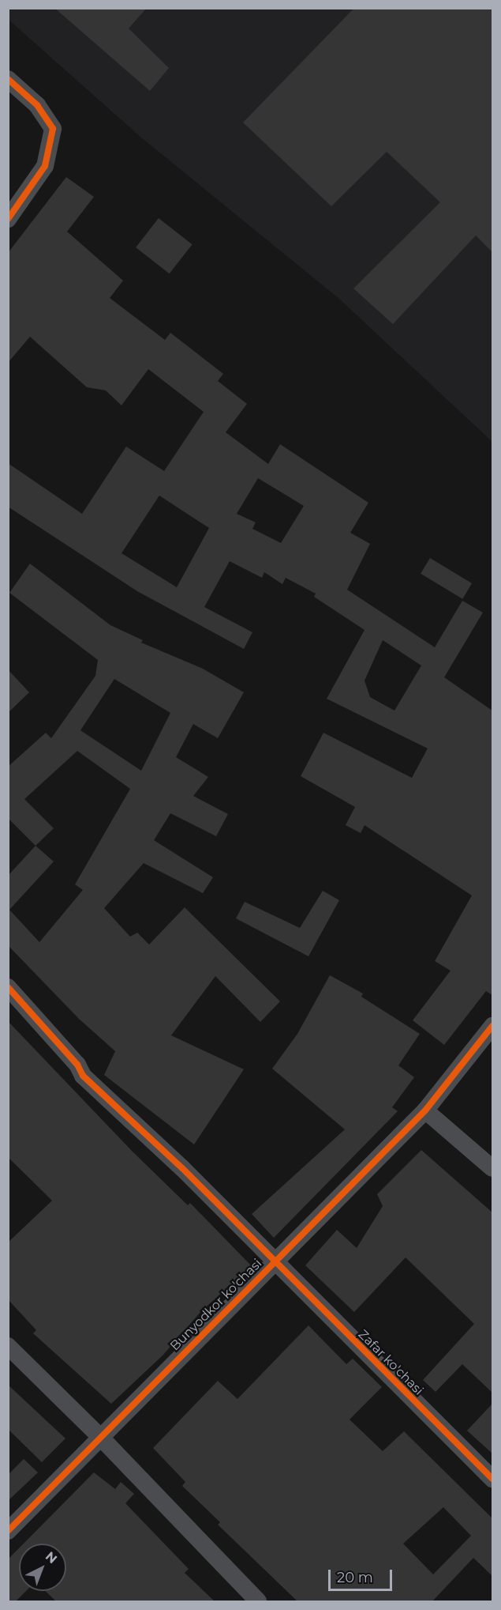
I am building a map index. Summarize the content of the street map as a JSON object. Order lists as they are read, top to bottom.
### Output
{
  "streets": {
    "street": ["Bunyodkor ko'chasi", "Zafar ko'chasi"]
  },
  "crossings": [
    ["Bunyodkor ko'chasi", "Zafar ko'chasi"]
  ],
  "scale_bar": "20 m",
  "north": "top right"
}
